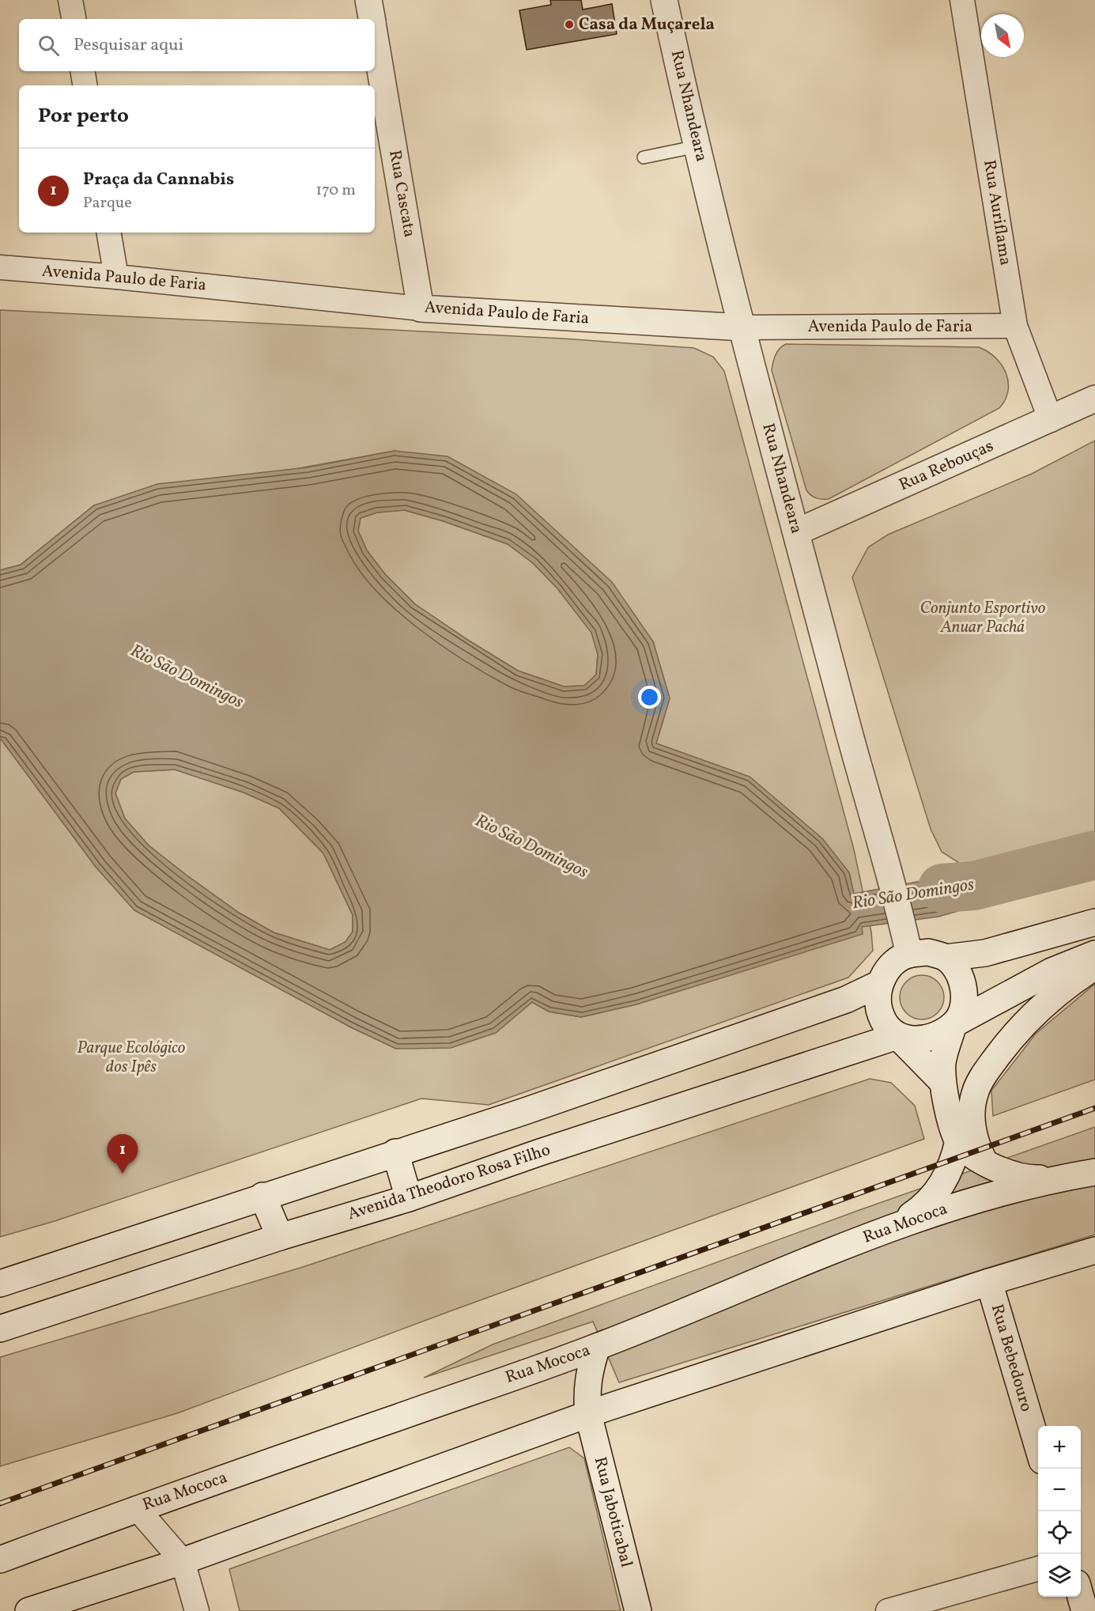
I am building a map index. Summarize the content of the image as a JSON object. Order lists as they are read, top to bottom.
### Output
{
  "streets": {
    "main road": [
      "Rua Nhandeara",
      "Rua Cascata",
      "Avenida Paulo de Faria",
      "Rua Rebouças",
      "Avenida Theodoro Rosa Filho",
      "Rua Mococa",
      "Rua Bebedouro",
      "Rua Jaboticabal"
    ],
    "street": ["Rua Auriflama"]
  },
  "crossings": [
    ["Rua Nhandeara", "Avenida Paulo de Faria"],
    ["Rua Nhandeara", "Rua Rebouças"],
    ["Rua Nhandeara", "Avenida Theodoro Rosa Filho"],
    ["Rua Cascata", "Avenida Paulo de Faria"],
    ["Rua Auriflama", "Avenida Paulo de Faria"],
    ["Rua Auriflama", "Rua Rebouças"],
    ["Rua Mococa", "Rua Jaboticabal"]
  ],
  "water": ["Rio São Domingos"],
  "parks": ["Conjunto Esportivo Anuar Pachá", "Parque Ecológico dos Ipês"],
  "places": ["Casa da Muçarela"],
  "north": "bottom right",
  "page": {
    "search": "Pesquisar aqui",
    "heading": "Por perto",
    "list": [
      {
        "mark": "1",
        "name": "Praça da Cannabis",
        "note": "Parque",
        "value": "170 m"
      }
    ],
    "pins": "1",
    "map_buttons": ["+", "−"]
  }
}
